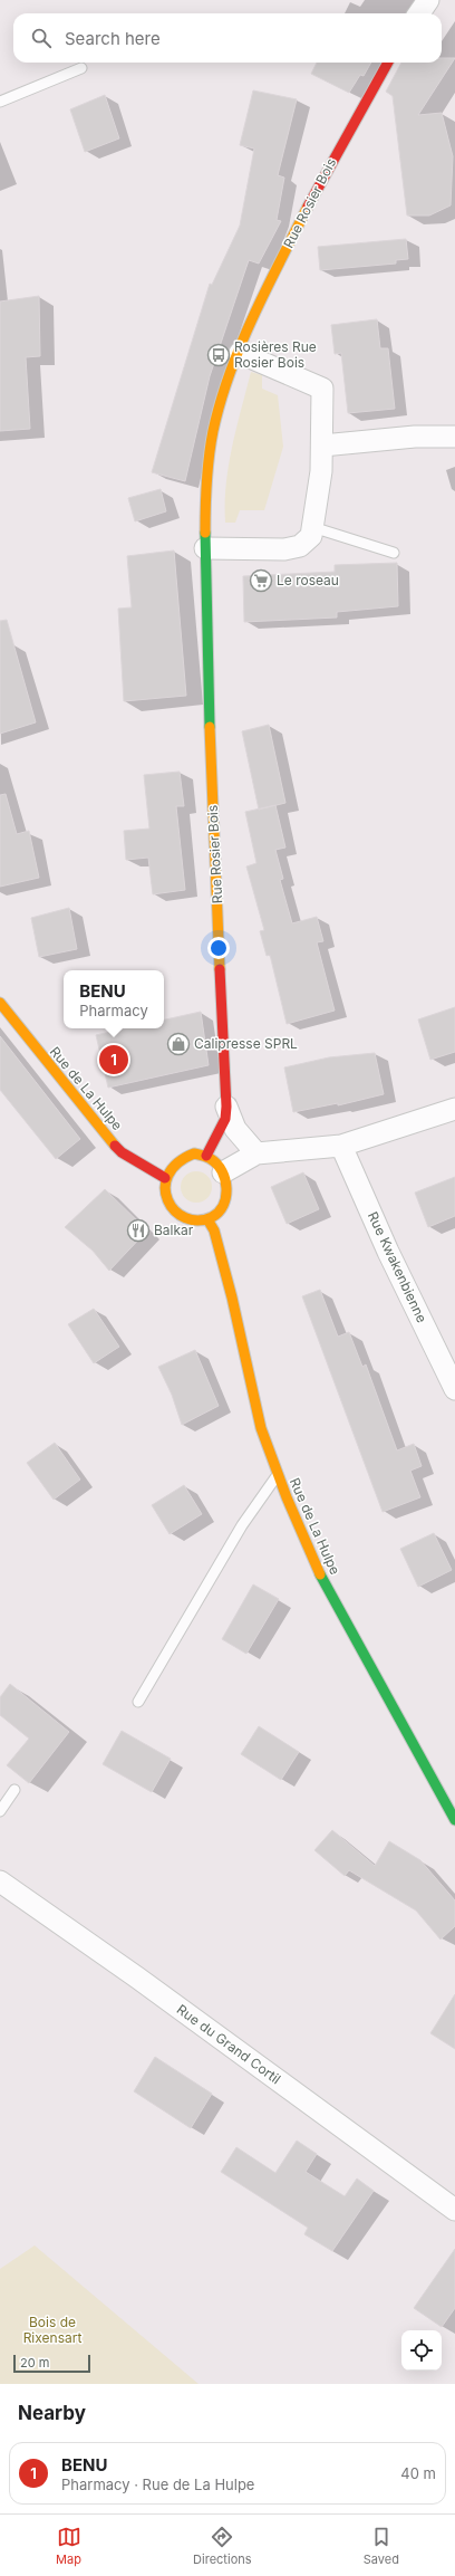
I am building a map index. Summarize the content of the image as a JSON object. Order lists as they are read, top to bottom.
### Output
{
  "streets": {
    "street": [
      "Rue Rosier Bois",
      "Rue de La Hulpe",
      "Rue Kwakenbienne",
      "Rue du Grand Cortil"
    ]
  },
  "crossings": [
    ["Rue Rosier Bois", "Rue de La Hulpe"]
  ],
  "parks": ["Bois de Rixensart"],
  "places": {
    "bus stop": ["Rosières Rue Rosier Bois"],
    "supermarket": ["Le roseau"],
    "shop": ["Calipresse SPRL"],
    "restaurant": ["Balkar"]
  },
  "scale_bar": "20 m",
  "page": {
    "search": "Search here",
    "popup": ["BENU", "Pharmacy"],
    "pins": "1",
    "scale": "20 m",
    "heading": "Nearby",
    "list": [
      {
        "mark": "1",
        "name": "BENU",
        "note": "Pharmacy · Rue de La Hulpe",
        "value": "40 m"
      }
    ],
    "nav": ["Map", "Directions", "Saved"]
  }
}
